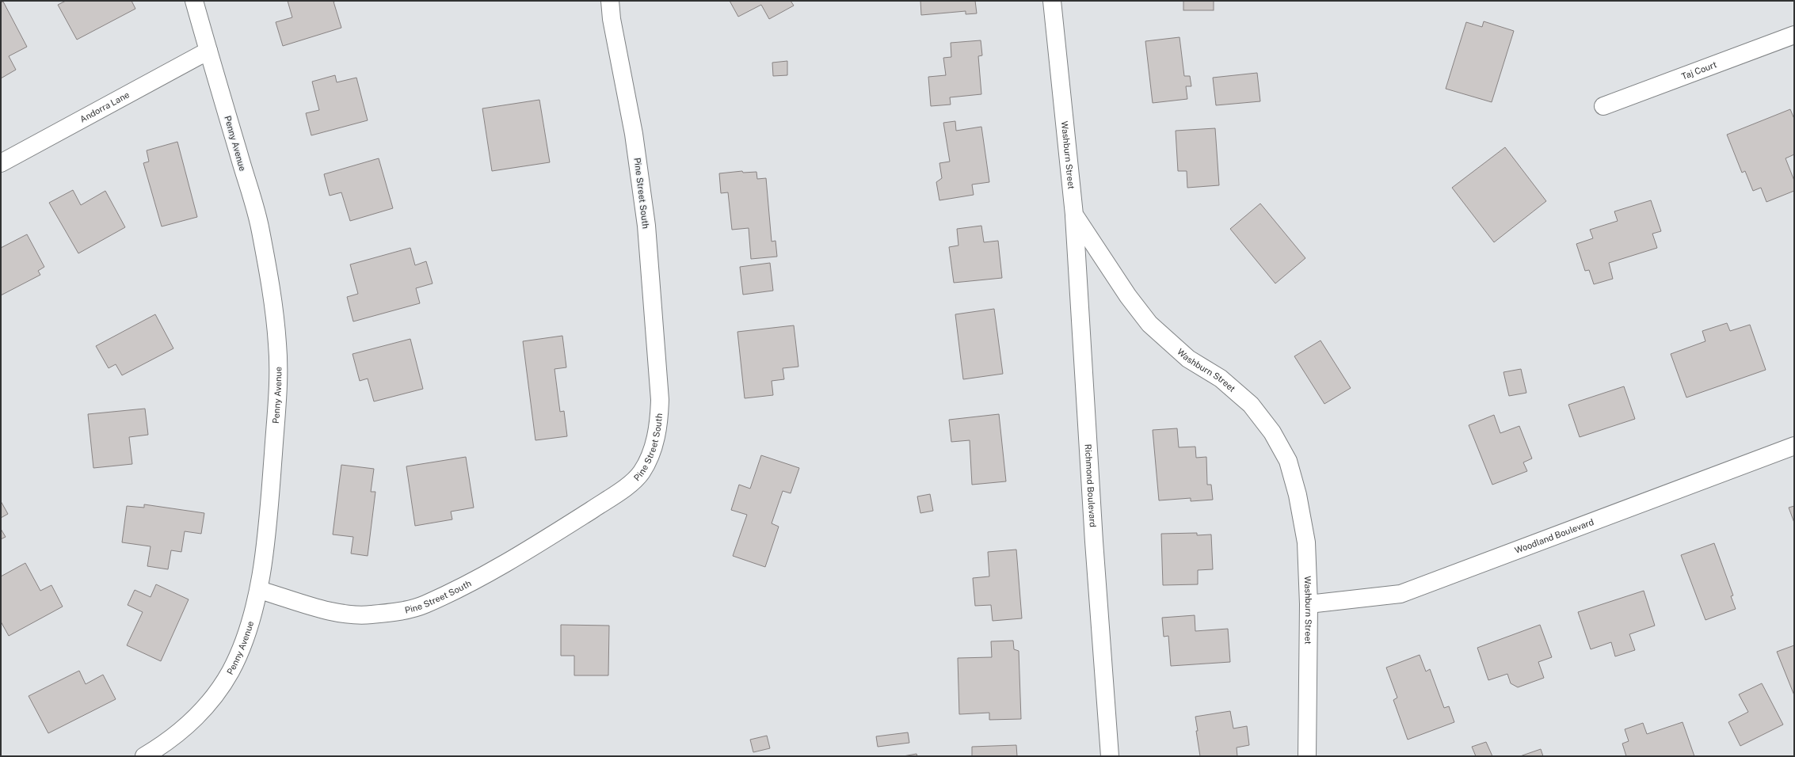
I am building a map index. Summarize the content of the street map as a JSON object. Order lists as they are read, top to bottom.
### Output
{
  "streets": {
    "street": [
      "Taj Court",
      "Andorra Lane",
      "Penny Avenue",
      "Washburn Street",
      "Pine Street South",
      "Richmond Boulevard",
      "Woodland Boulevard"
    ]
  },
  "crossings": [
    ["Andorra Lane", "Penny Avenue"],
    ["Penny Avenue", "Pine Street South"],
    ["Washburn Street", "Richmond Boulevard"],
    ["Washburn Street", "Woodland Boulevard"]
  ]
}
